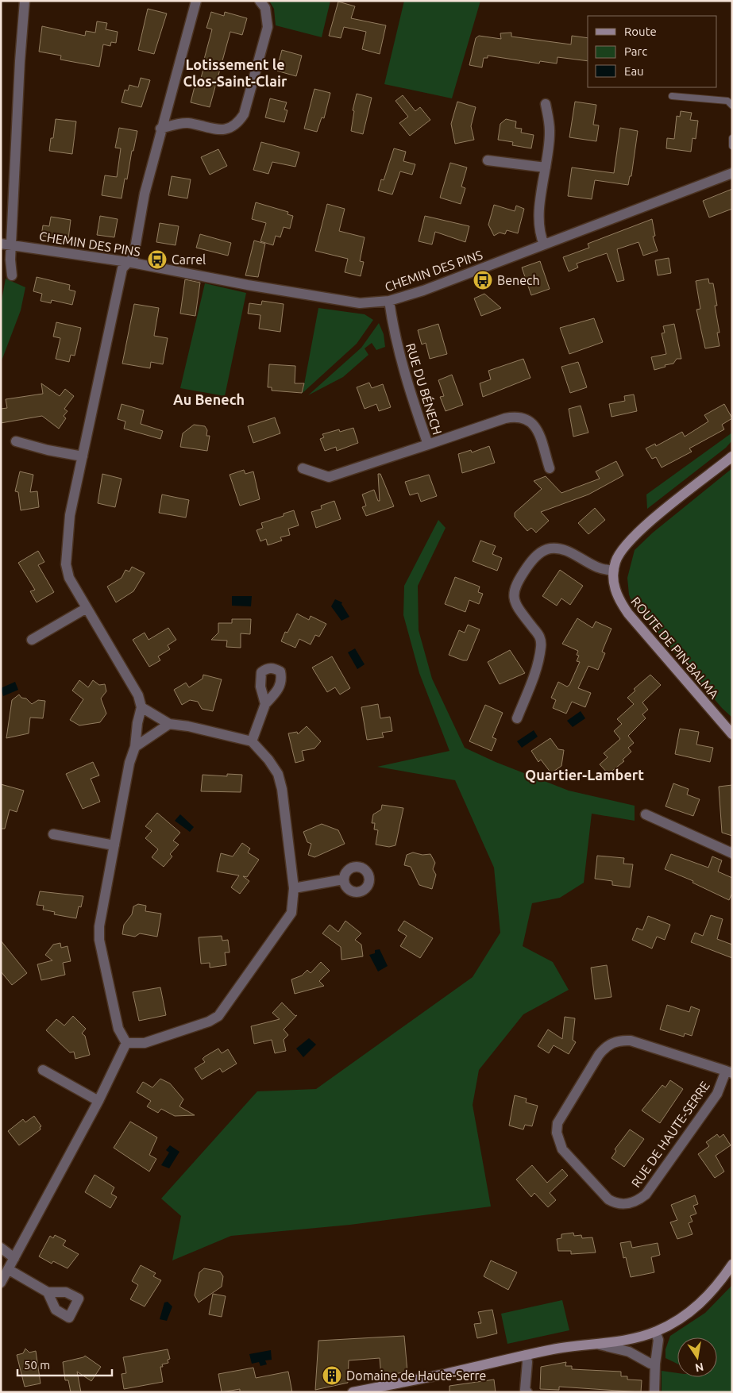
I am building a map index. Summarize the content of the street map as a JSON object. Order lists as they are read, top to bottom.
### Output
{
  "streets": {
    "main road": ["ROUTE DE PIN-BALMA"],
    "street": ["CHEMIN DES PINS", "RUE DU BÉNECH", "RUE DE HAUTE-SERRE"]
  },
  "crossings": [
    ["CHEMIN DES PINS", "RUE DU BÉNECH"]
  ],
  "districts": ["Lotissement le Clos-Saint-Clair", "Au Benech", "Quartier-Lambert"],
  "places": {
    "bus stop": ["Carrel", "Benech"],
    "building": ["Domaine de Haute-Serre"]
  },
  "legend": ["Route", "Parc", "Eau"],
  "scale_bar": "50 m",
  "north": "bottom"
}
